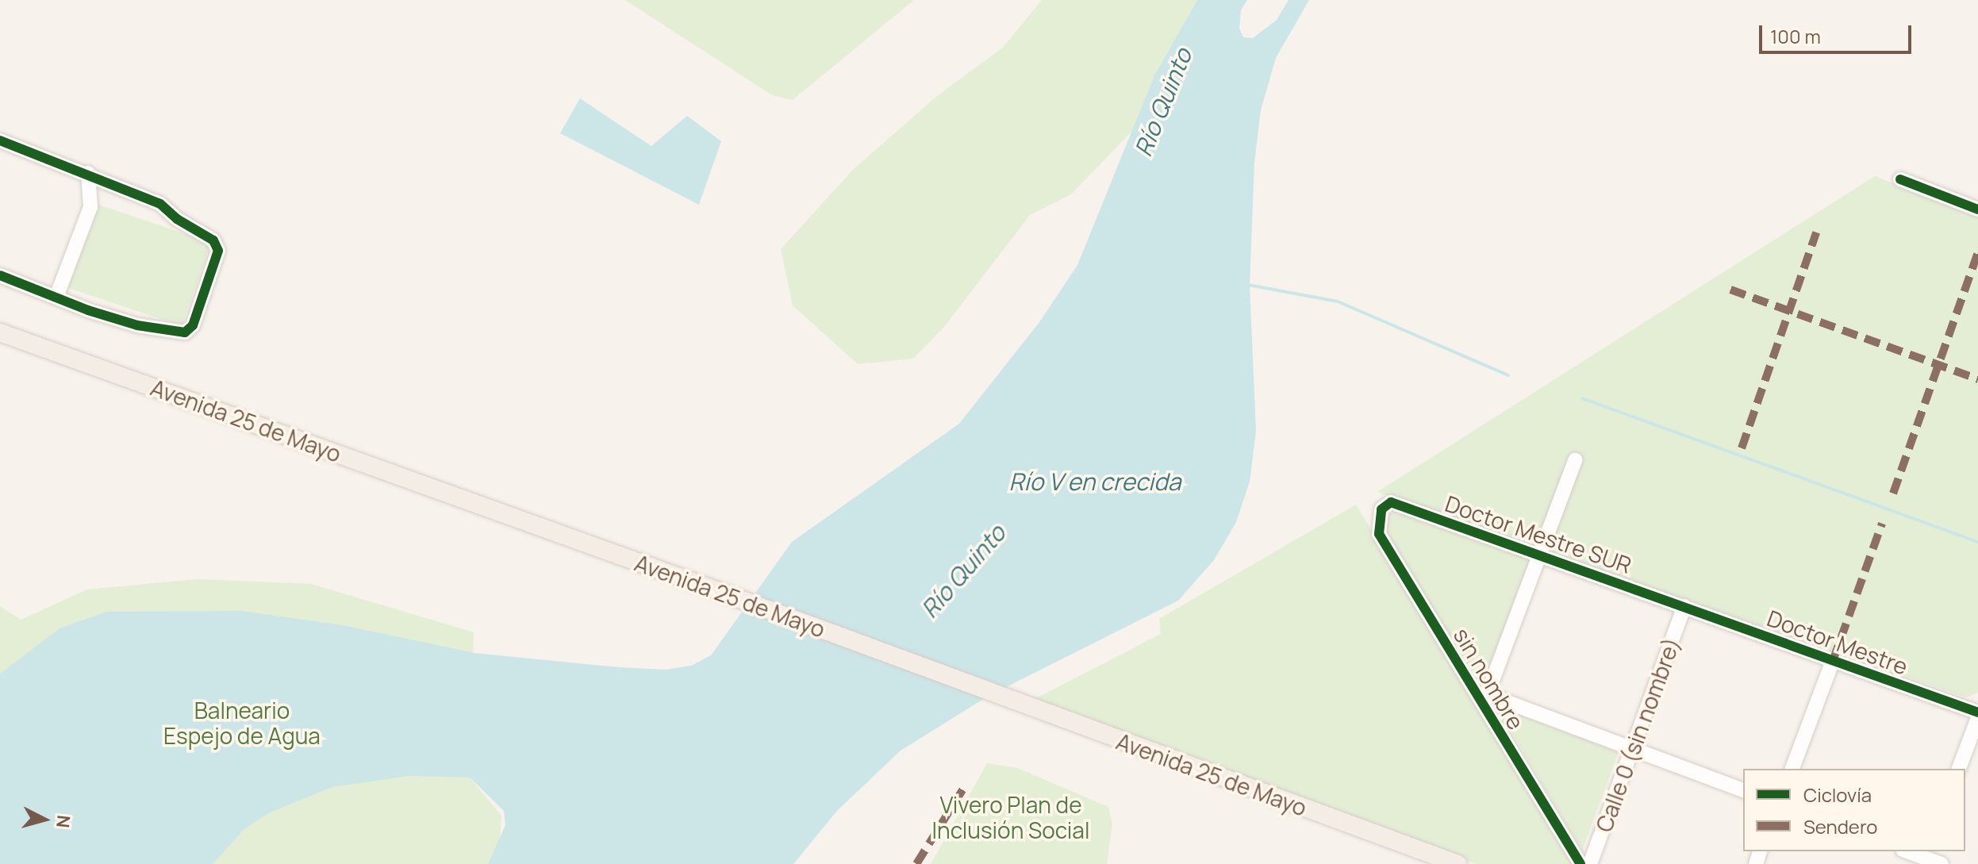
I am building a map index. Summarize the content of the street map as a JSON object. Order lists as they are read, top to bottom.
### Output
{
  "streets": {
    "main road": ["Avenida 25 de Mayo"],
    "street": [
      "Doctor Mestre SUR",
      "Doctor Mestre",
      "sin nombre",
      "Calle 0 (sin nombre)"
    ]
  },
  "crossings": [
    ["Doctor Mestre SUR", "Doctor Mestre"],
    ["Doctor Mestre SUR", "sin nombre"],
    ["Doctor Mestre SUR", "Calle 0 (sin nombre)"],
    ["Doctor Mestre", "Calle 0 (sin nombre)"]
  ],
  "water": ["Río Quinto", "Río V en crecida"],
  "parks": ["Balneario Espejo de Agua", "Vivero Plan de Inclusión Social"],
  "legend": ["Ciclovía", "Sendero"],
  "scale_bar": "100 m",
  "north": "right"
}
